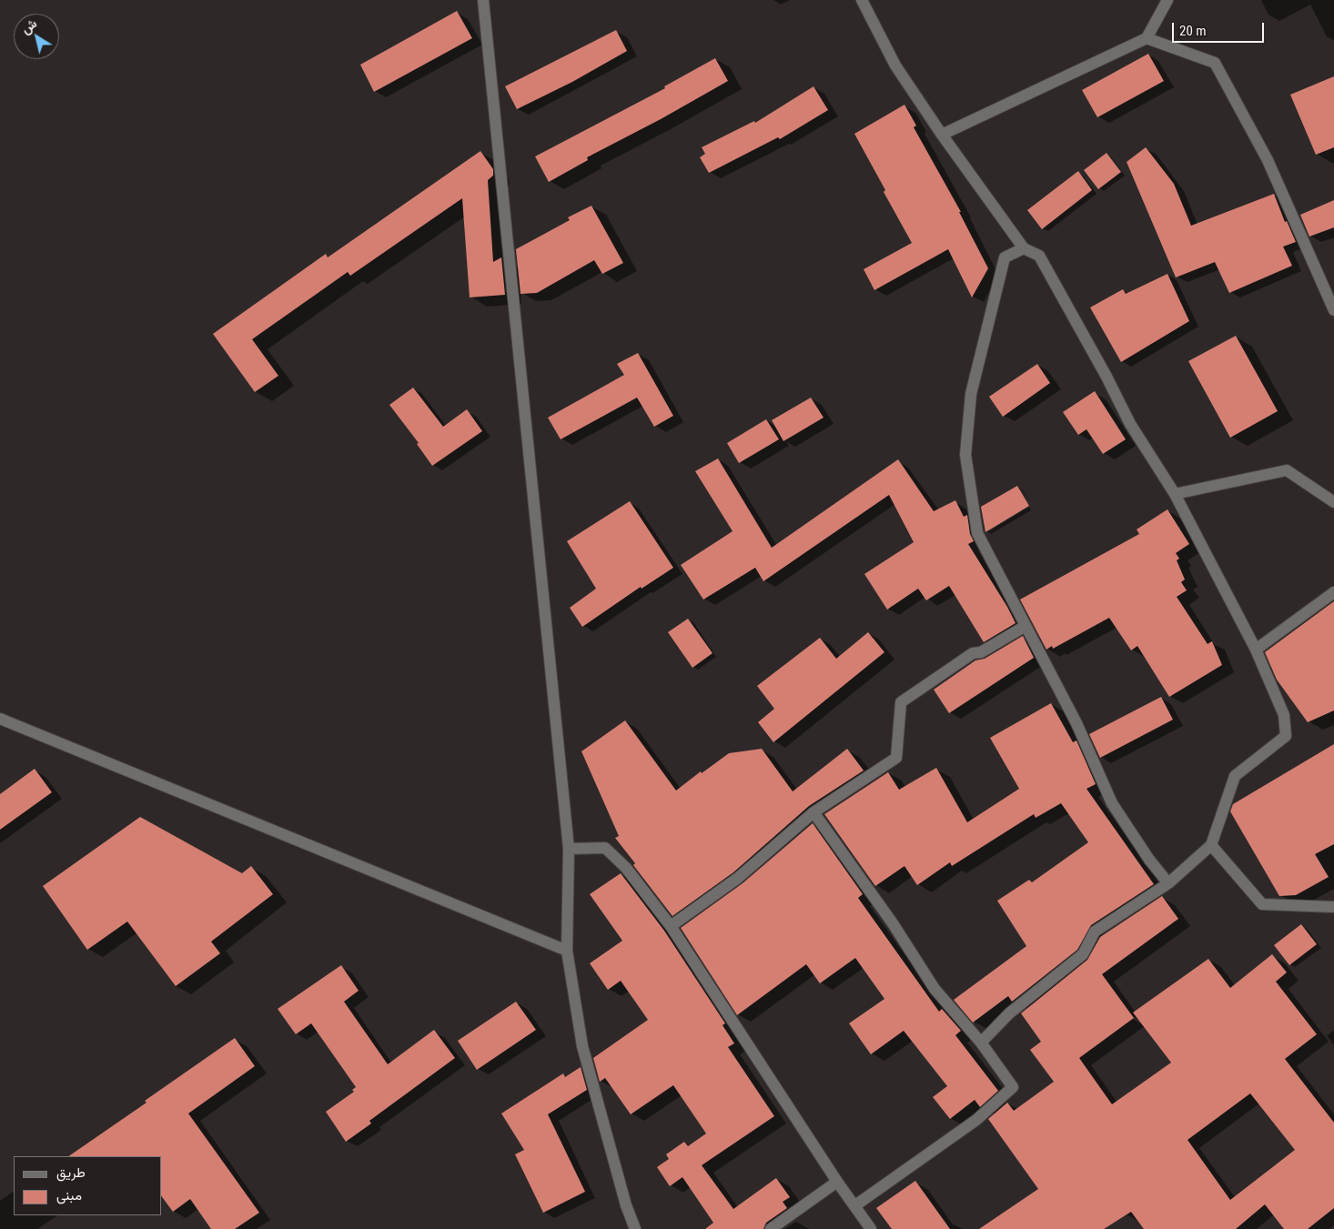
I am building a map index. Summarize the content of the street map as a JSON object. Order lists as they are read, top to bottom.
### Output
{
  "legend": ["طريق", "مبنى"],
  "scale_bar": "20 m",
  "north": "top left"
}
